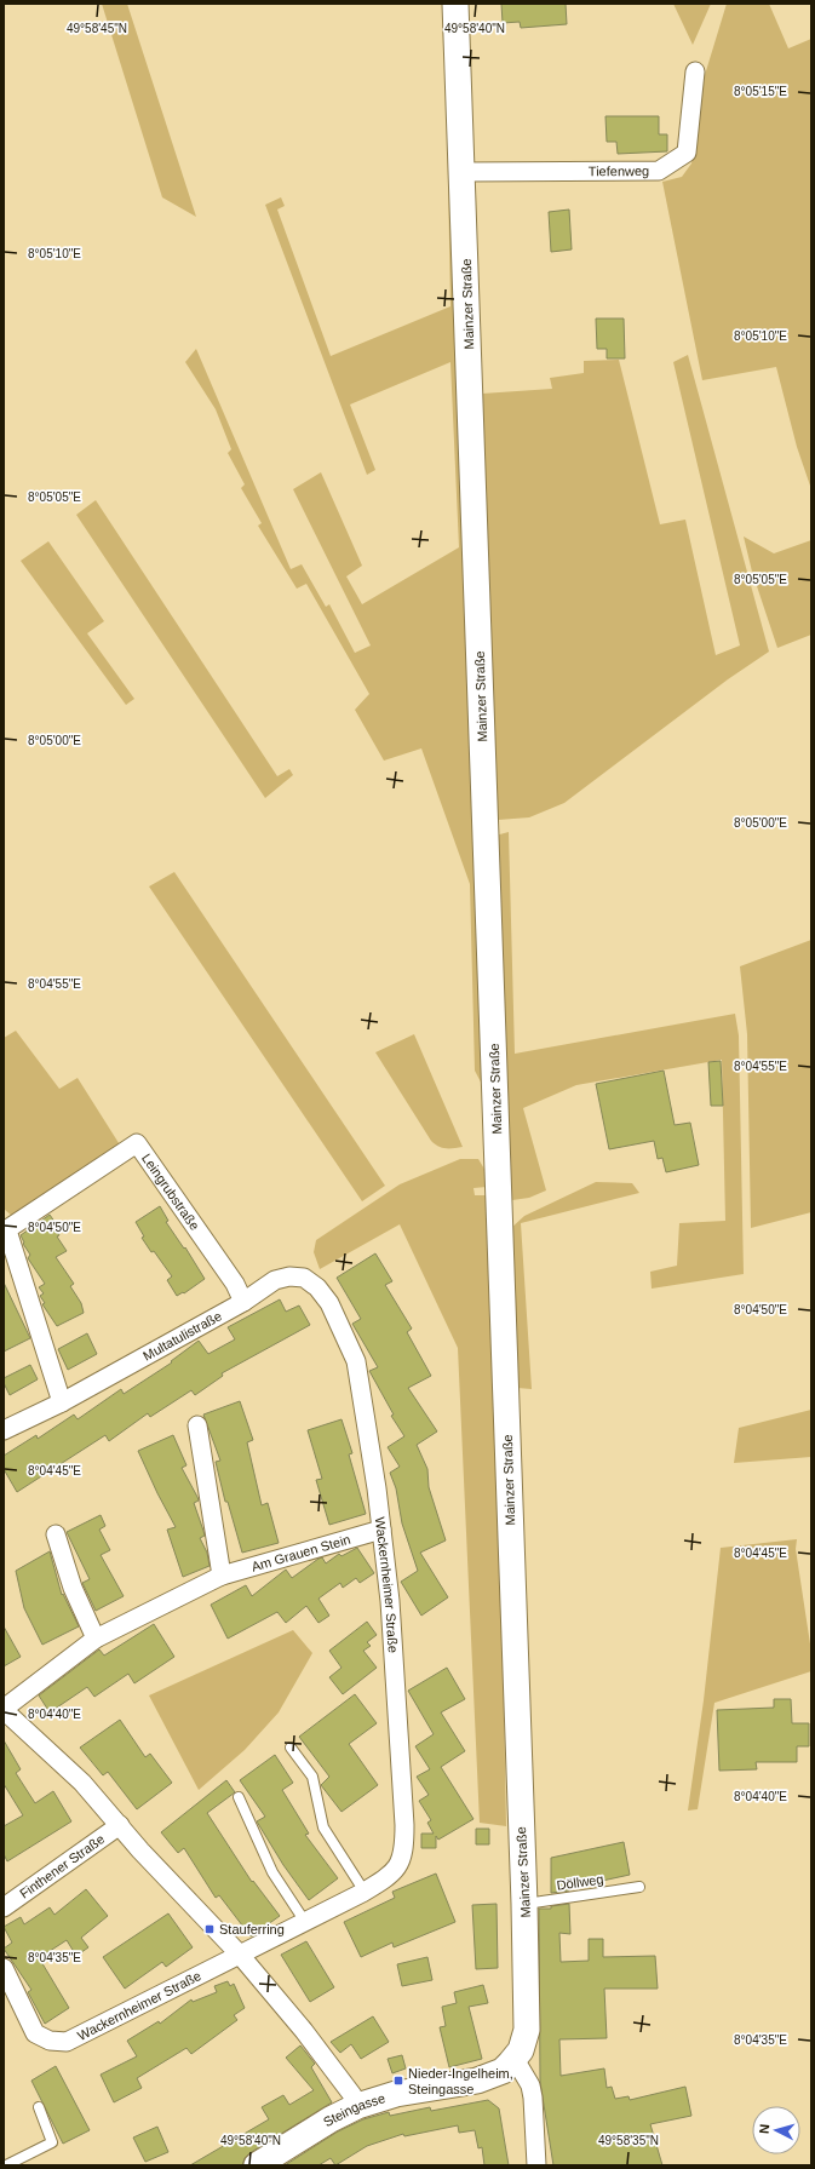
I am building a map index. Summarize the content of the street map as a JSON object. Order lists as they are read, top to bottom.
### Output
{
  "streets": {
    "main road": ["Mainzer Straße", "Steingasse"],
    "street": [
      "Tiefenweg",
      "Leingrubstraße",
      "Multatulistraße",
      "Am Grauen Stein",
      "Wackernheimer Straße",
      "Finthener Straße"
    ],
    "lane": ["Döllweg"]
  },
  "crossings": [
    ["Tiefenweg", "Mainzer Straße"],
    ["Mainzer Straße", "Döllweg"],
    ["Mainzer Straße", "Steingasse"],
    ["Leingrubstraße", "Multatulistraße"],
    ["Multatulistraße", "Wackernheimer Straße"],
    ["Am Grauen Stein", "Wackernheimer Straße"]
  ],
  "places": {
    "transit": ["Stauferring", "Nieder-Ingelheim, Steingasse"]
  },
  "north": "left",
  "coordinates": [
    "49°58'45\"N",
    "49°58'40\"N",
    "8°05'15\"E",
    "8°05'10\"E",
    "8°05'05\"E",
    "8°05'00\"E",
    "8°04'55\"E",
    "8°04'50\"E",
    "8°04'45\"E",
    "8°04'40\"E",
    "8°04'35\"E",
    "49°58'35\"N"
  ]
}
